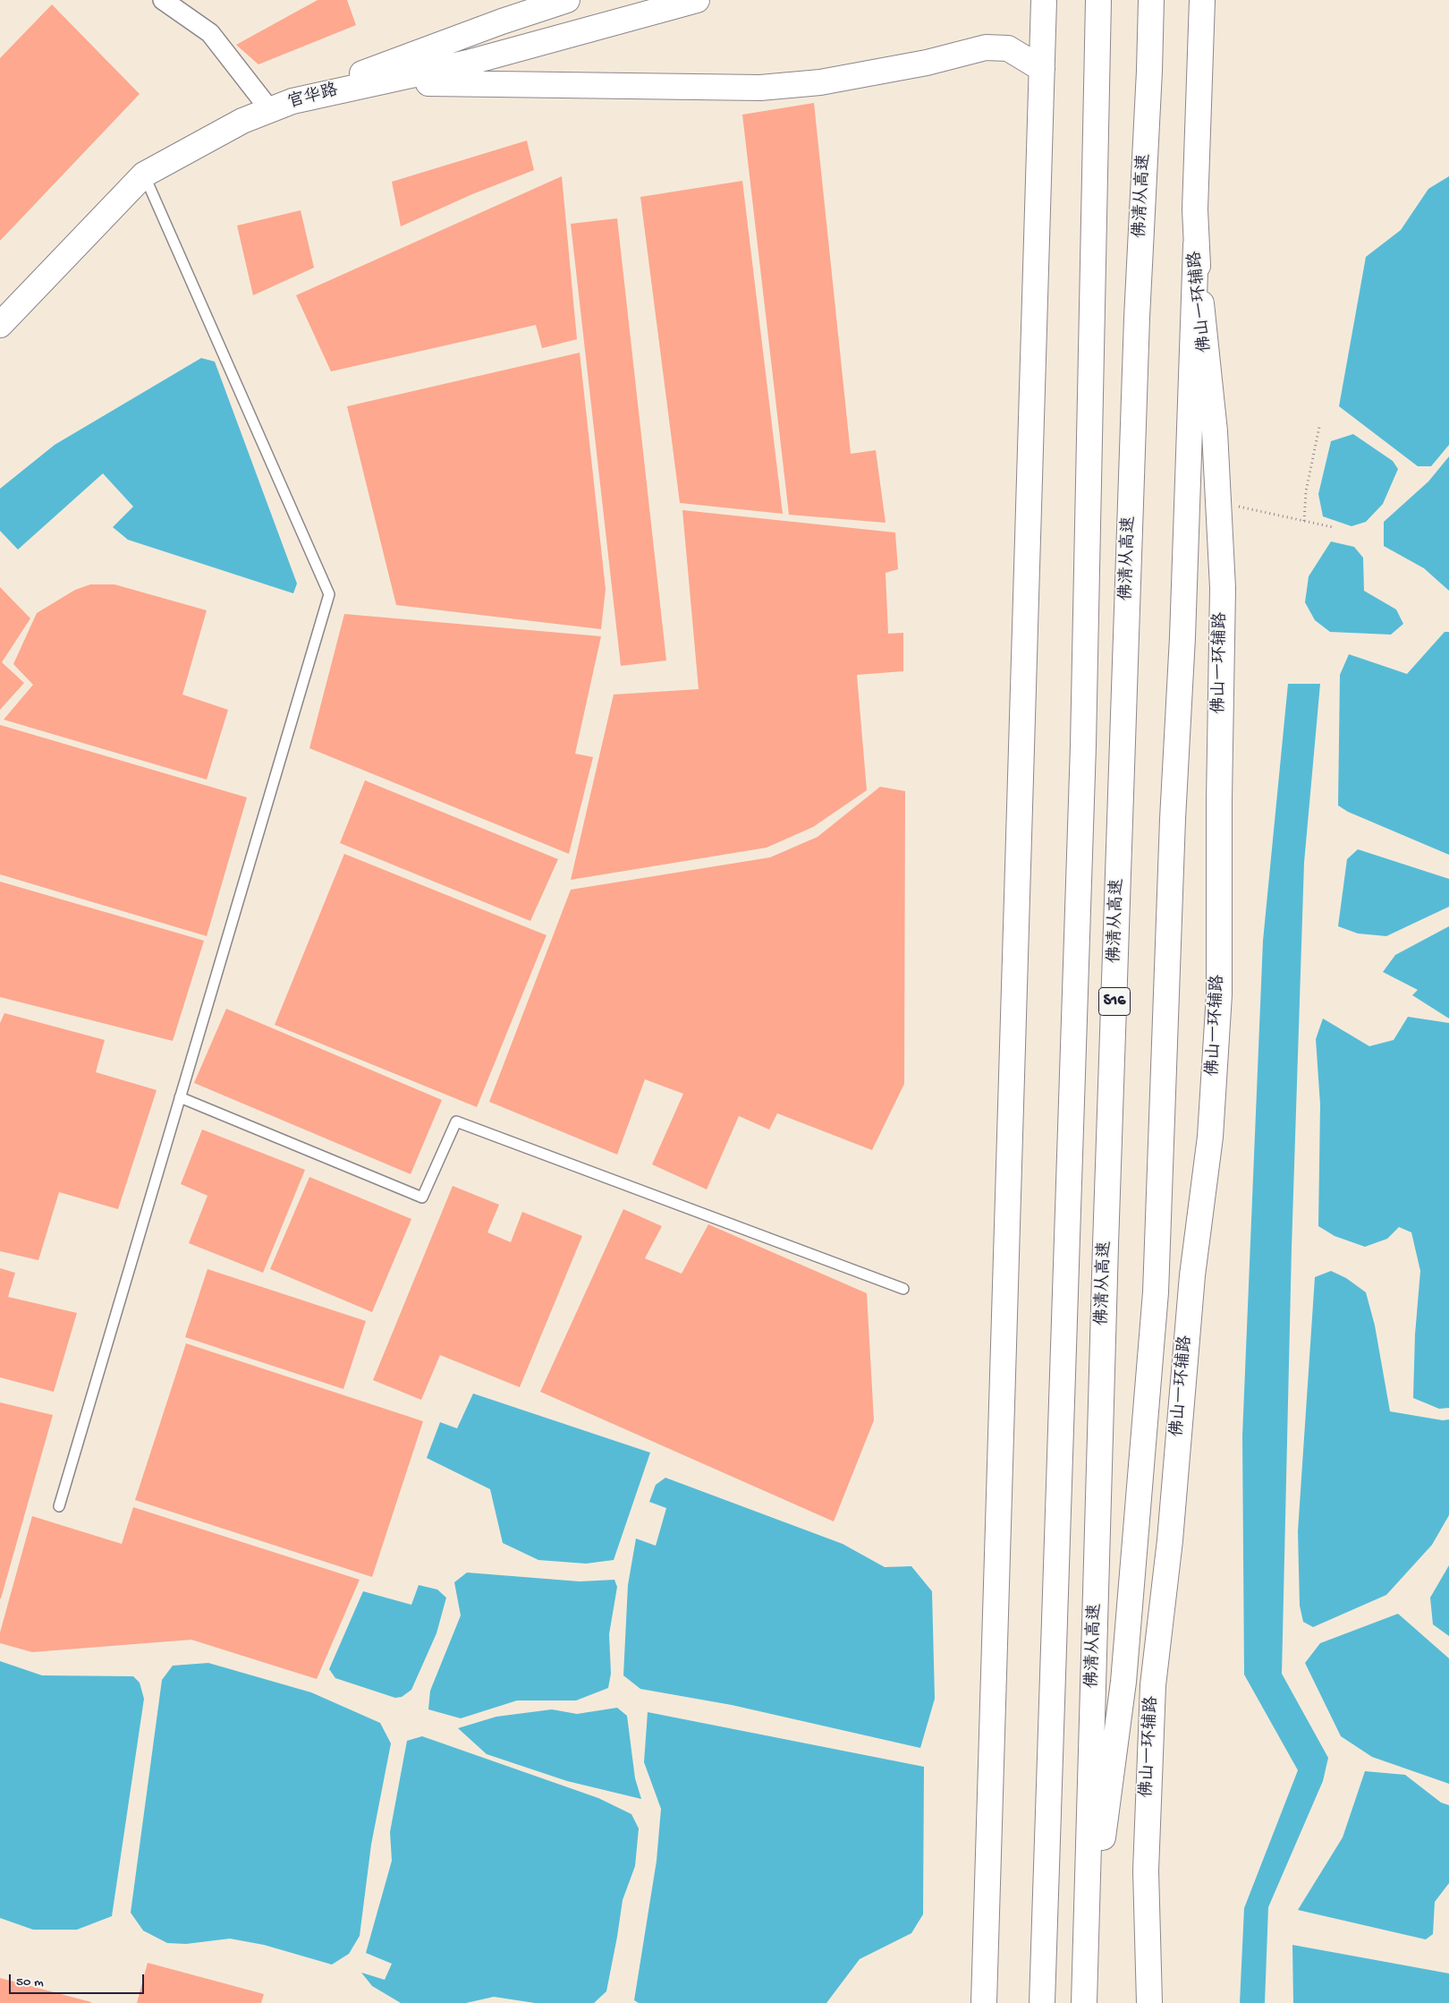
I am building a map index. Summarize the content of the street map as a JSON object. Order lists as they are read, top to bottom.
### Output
{
  "streets": {
    "main road": [
      "官华路",
      "佛清从高速",
      "佛山一环辅路",
      "S16"
    ]
  },
  "scale_bar": "50 m"
}
